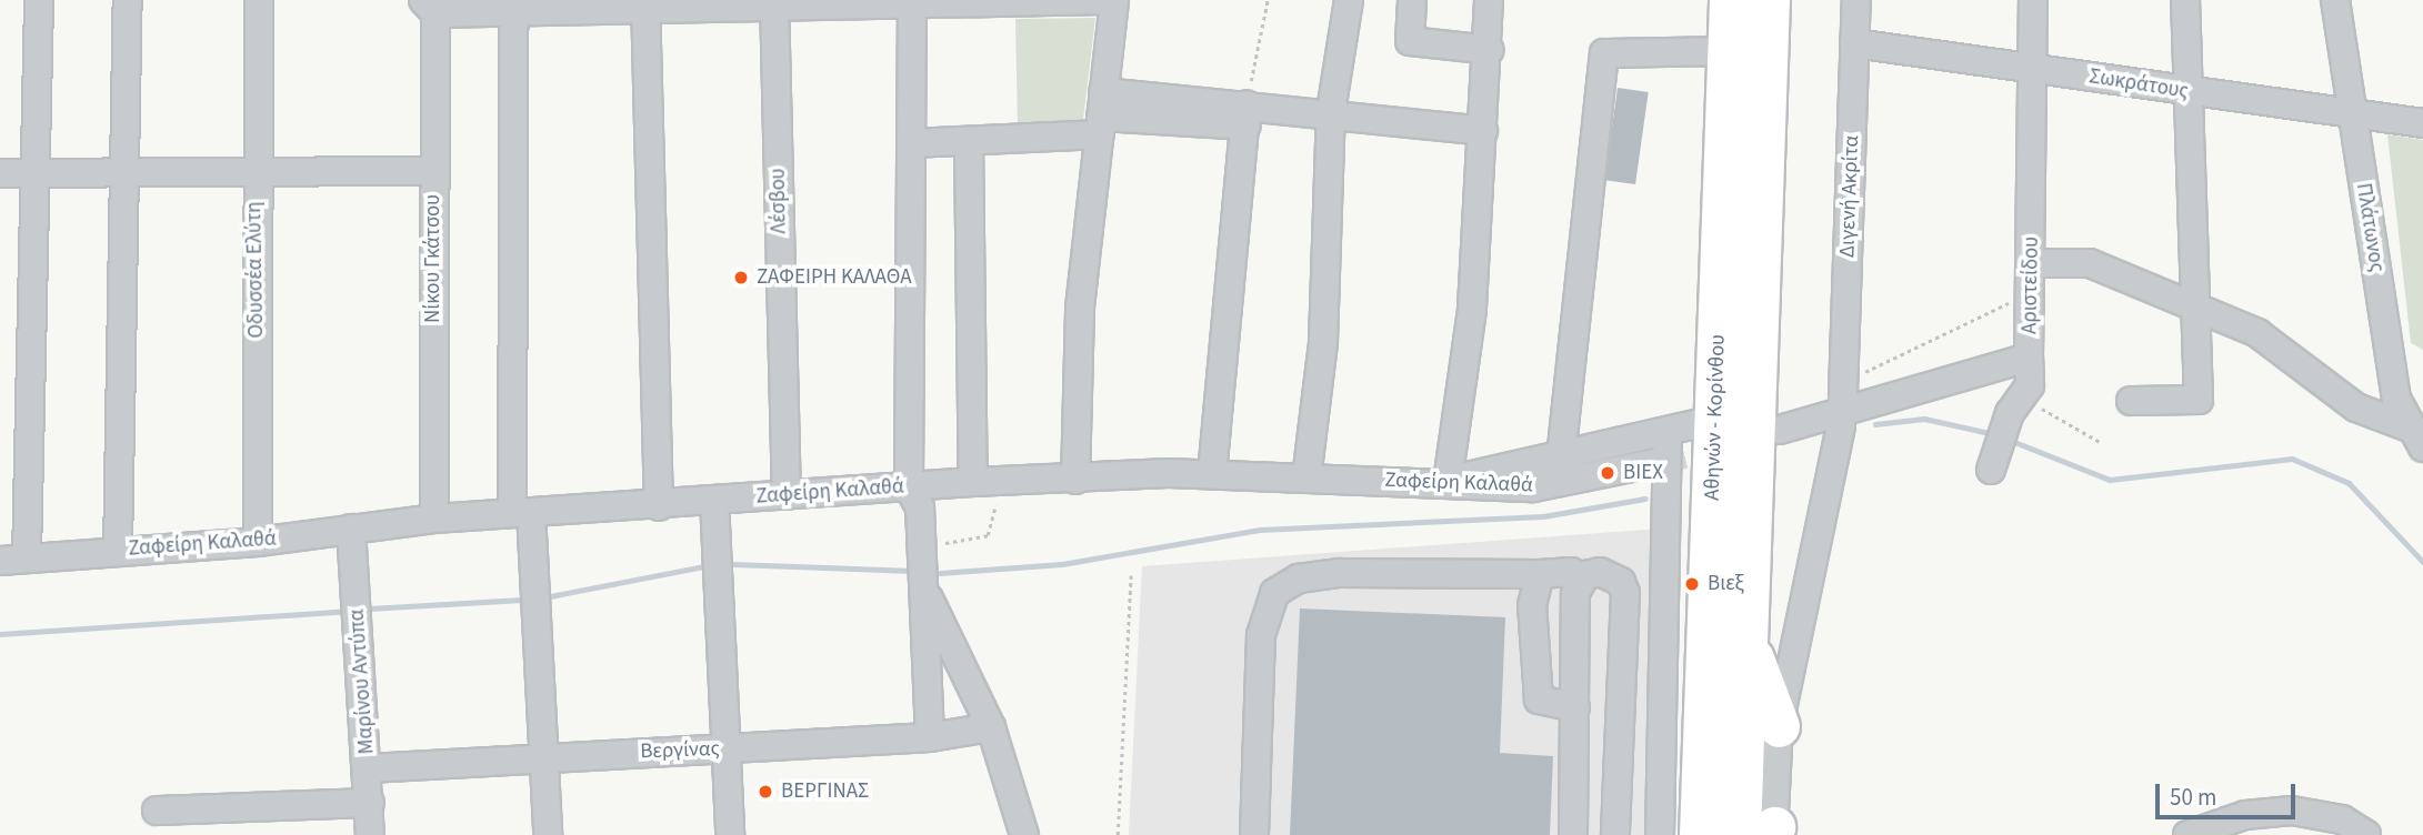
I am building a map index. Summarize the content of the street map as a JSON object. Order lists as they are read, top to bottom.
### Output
{
  "streets": {
    "highway": ["Αθηνών - Κορίνθου"],
    "street": [
      "Σωκράτους",
      "Διγενή Ακρίτα",
      "Λέσβου",
      "Πλάτωνος",
      "Νίκου Γκάτσου",
      "Οδυσσέα Ελύτη",
      "Αριστείδου",
      "Ζαφείρη Καλαθά",
      "Μαρίνου Αντύπα",
      "Βεργίνας"
    ]
  },
  "crossings": [
    ["Σωκράτους", "Διγενή Ακρίτα"],
    ["Σωκράτους", "Πλάτωνος"],
    ["Σωκράτους", "Αριστείδου"],
    ["Διγενή Ακρίτα", "Αθηνών - Κορίνθου"],
    ["Λέσβου", "Ζαφείρη Καλαθά"],
    ["Νίκου Γκάτσου", "Ζαφείρη Καλαθά"],
    ["Οδυσσέα Ελύτη", "Ζαφείρη Καλαθά"],
    ["Ζαφείρη Καλαθά", "Μαρίνου Αντύπα"],
    ["Μαρίνου Αντύπα", "Βεργίνας"]
  ],
  "places": [
    "ΖΑΦΕΙΡΗ ΚΑΛΑΘΑ",
    "ΒΙΕΧ",
    "Βιεξ",
    "ΒΕΡΓΙΝΑΣ"
  ],
  "scale_bar": "50 m"
}
